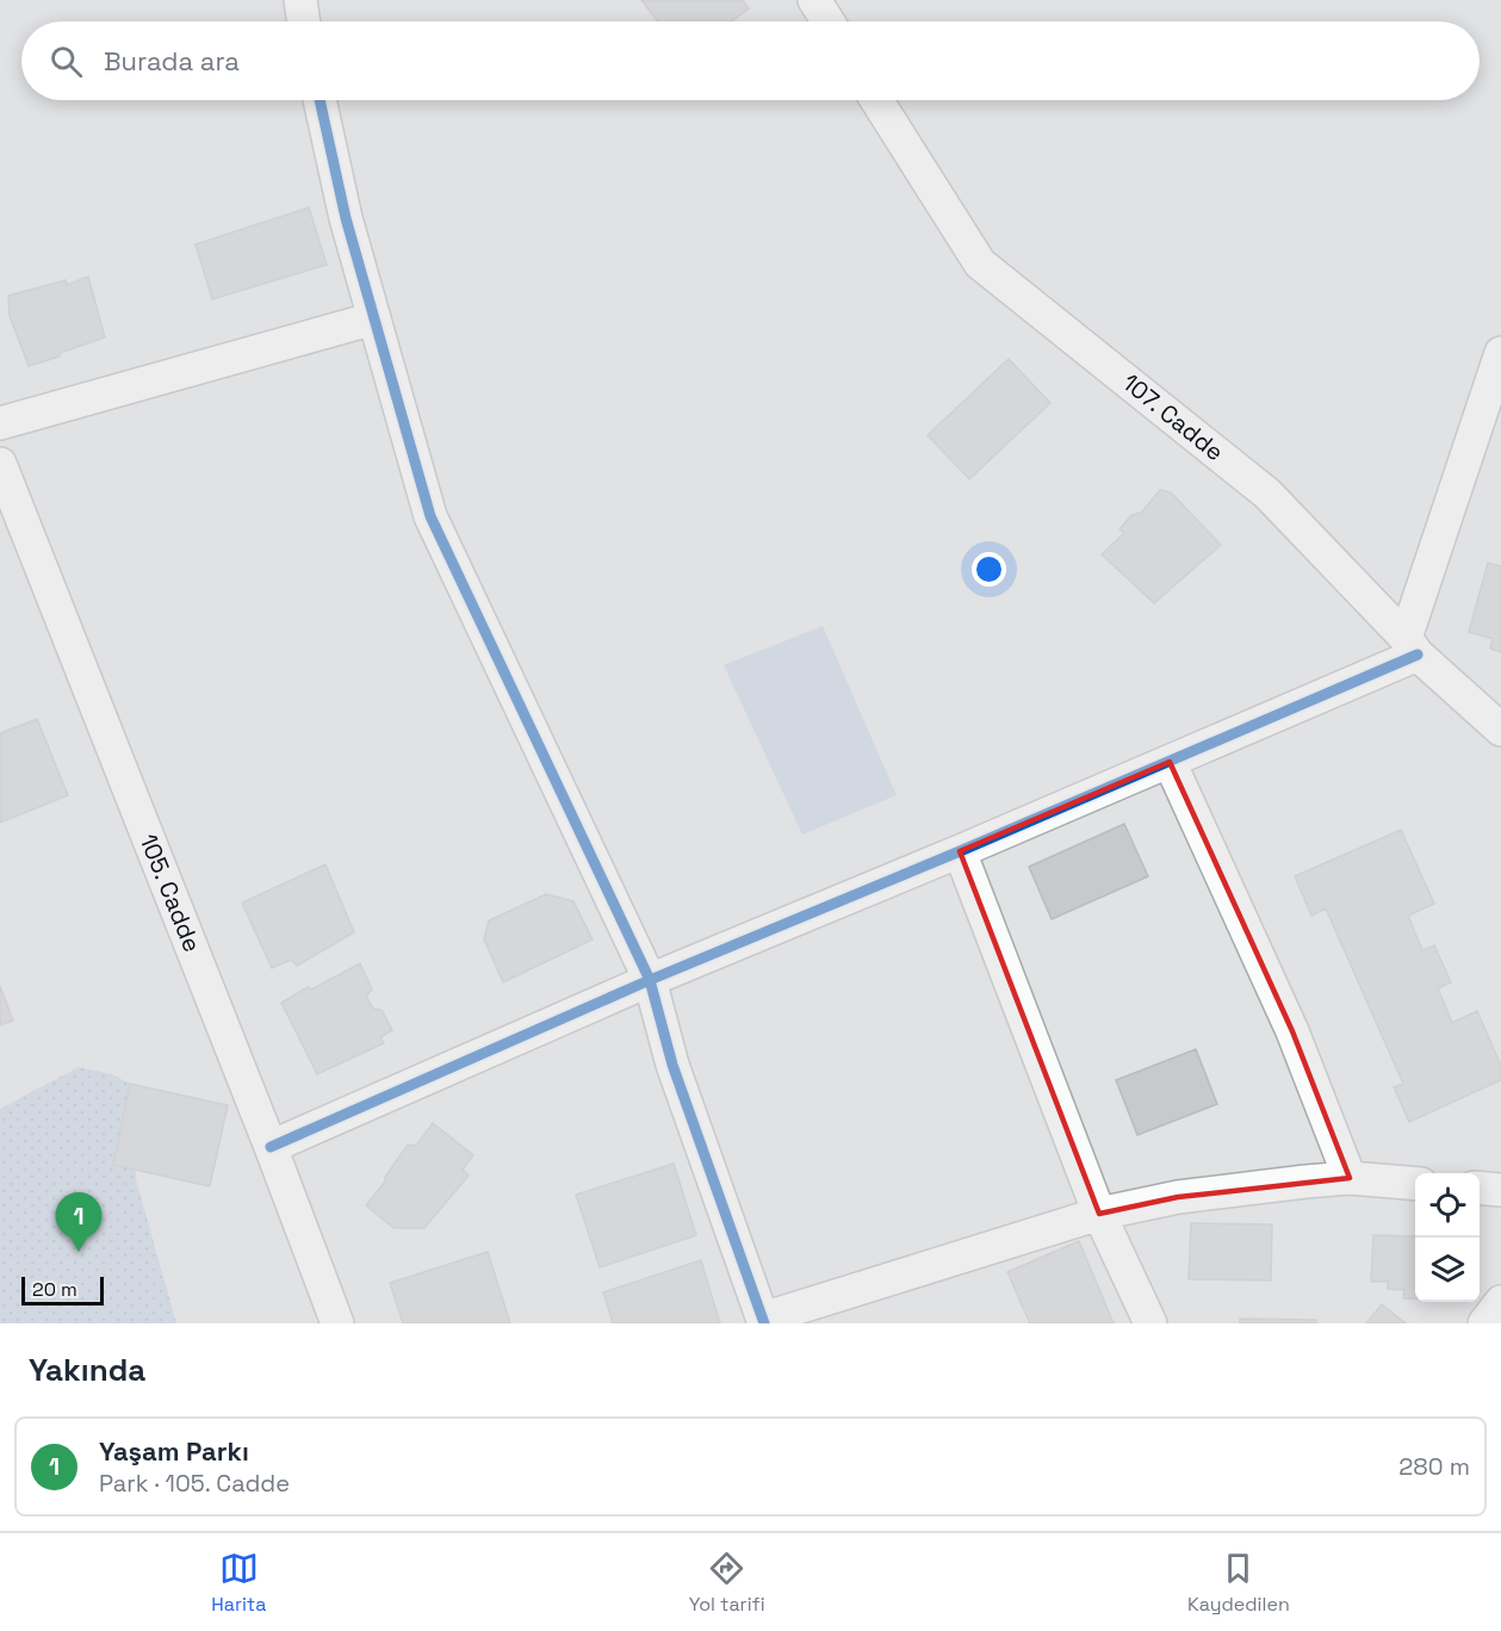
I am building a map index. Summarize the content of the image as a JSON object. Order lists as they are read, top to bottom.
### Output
{
  "streets": {
    "street": ["107. Cadde", "105. Cadde"]
  },
  "scale_bar": "20 m",
  "page": {
    "search": "Burada ara",
    "pins": "1",
    "scale": "20 m",
    "heading": "Yakında",
    "list": [
      {
        "mark": "1",
        "name": "Yaşam Parkı",
        "note": "Park · 105. Cadde",
        "value": "280 m"
      }
    ],
    "nav": ["Harita", "Yol tarifi", "Kaydedilen"]
  }
}
